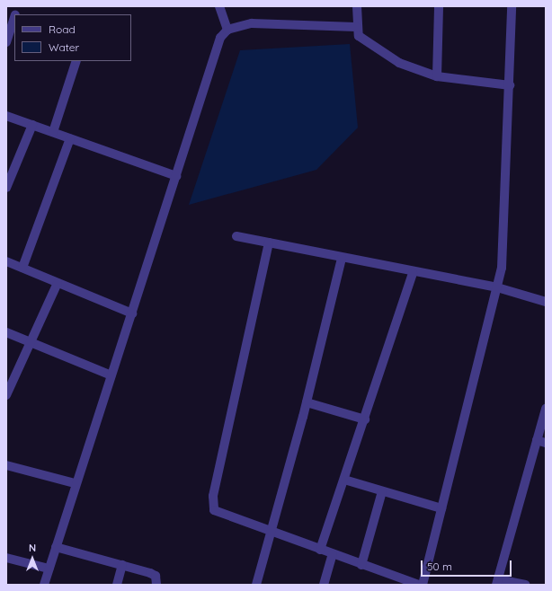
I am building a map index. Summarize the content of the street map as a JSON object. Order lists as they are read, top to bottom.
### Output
{
  "legend": ["Road", "Water"],
  "scale_bar": "50 m",
  "north": "top"
}
